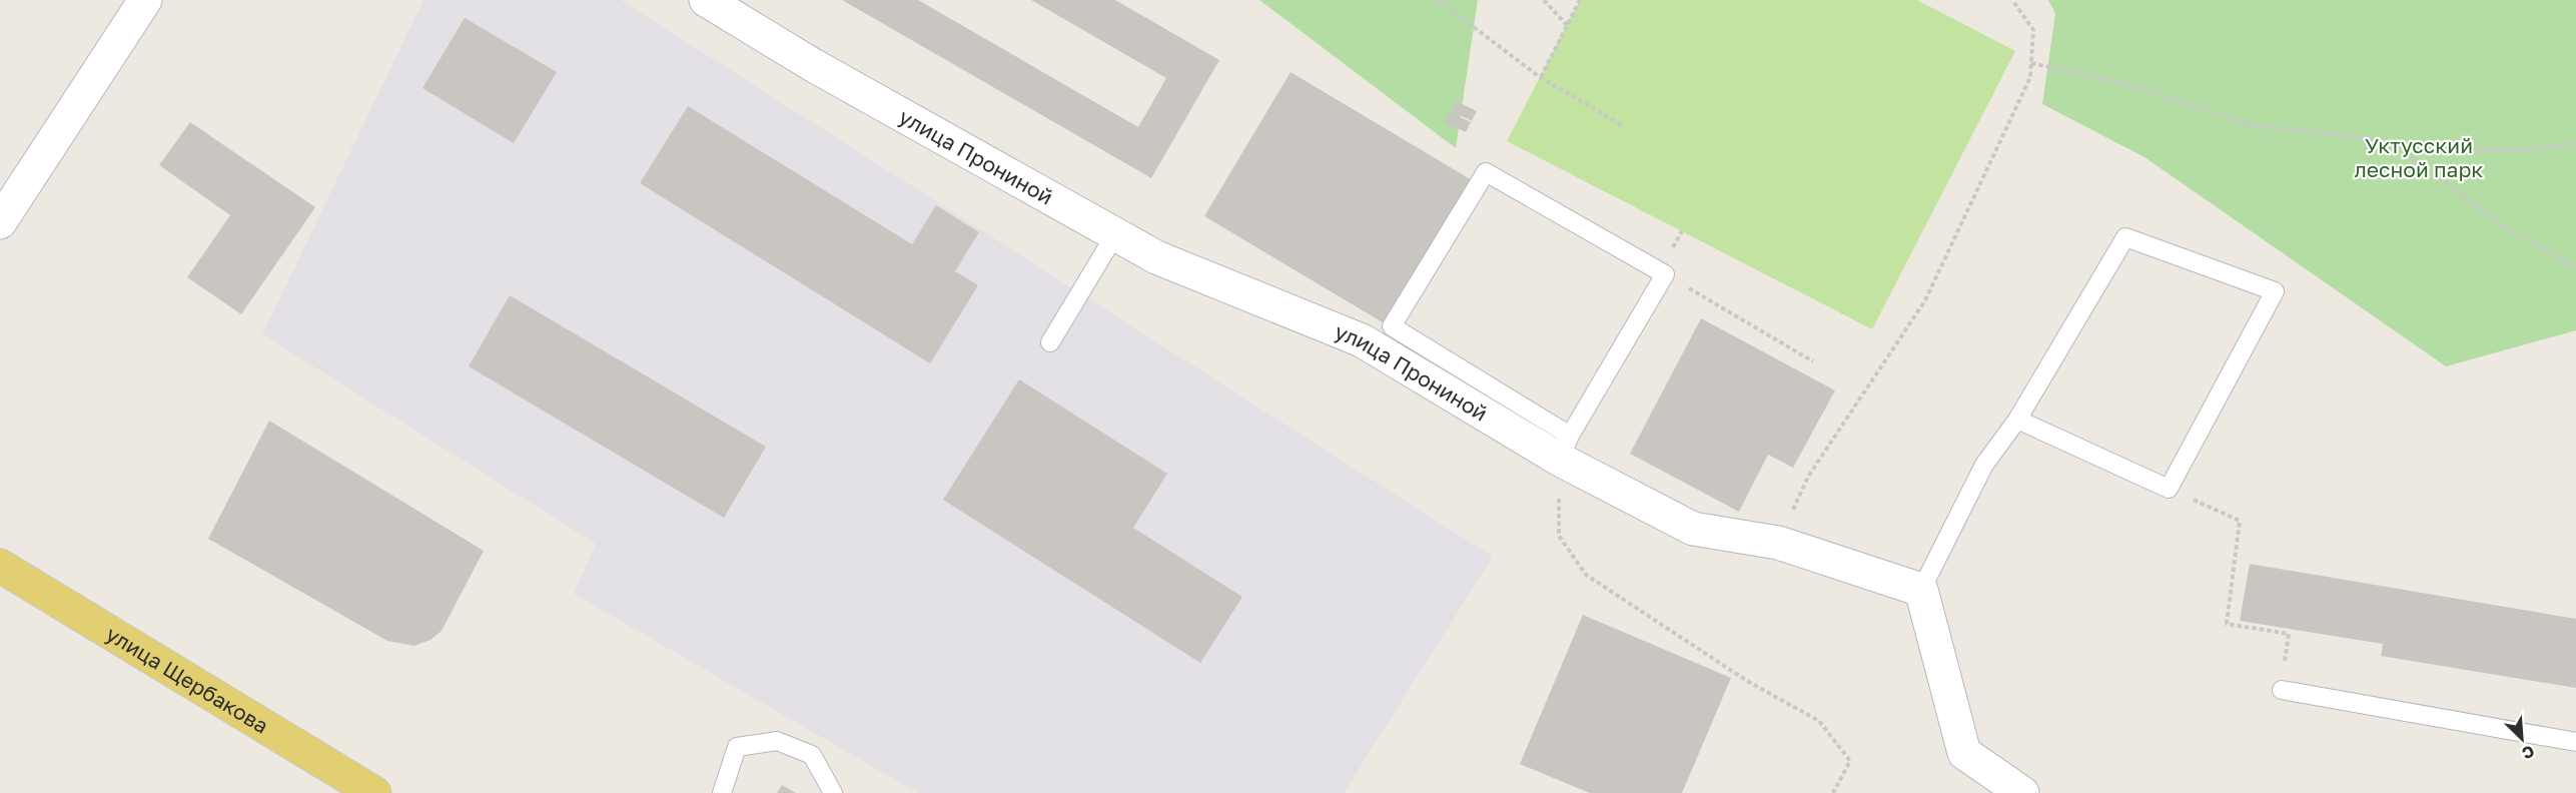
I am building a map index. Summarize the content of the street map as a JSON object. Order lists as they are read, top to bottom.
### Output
{
  "streets": {
    "main road": ["улица Щербакова"],
    "street": ["улица Прониной"]
  },
  "parks": ["Уктусский лесной парк"],
  "north": "bottom right"
}
